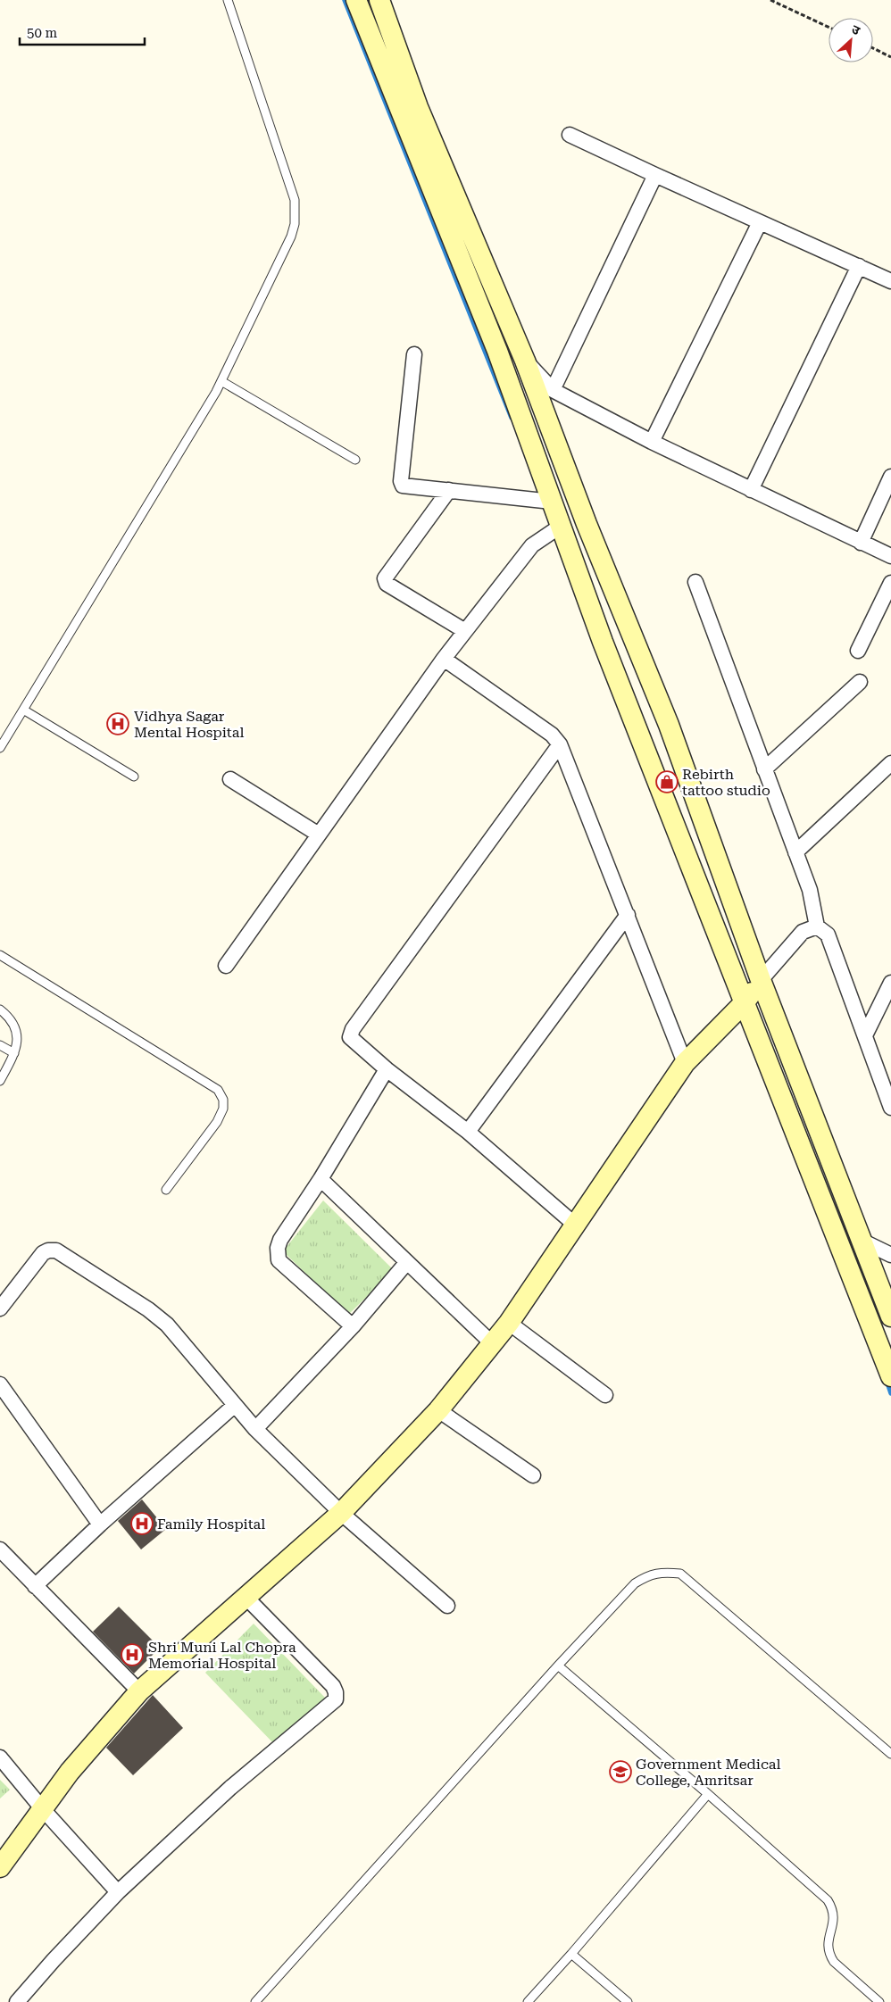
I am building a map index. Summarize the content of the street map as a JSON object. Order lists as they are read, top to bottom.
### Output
{
  "places": {
    "hospital": ["Vidhya Sagar Mental Hospital", "Family Hospital", "Shri Muni Lal Chopra Memorial Hospital"],
    "shop": ["Rebirth tattoo studio"],
    "school or university": ["Government Medical College, Amritsar"]
  },
  "scale_bar": "50 m",
  "north": "top right"
}
